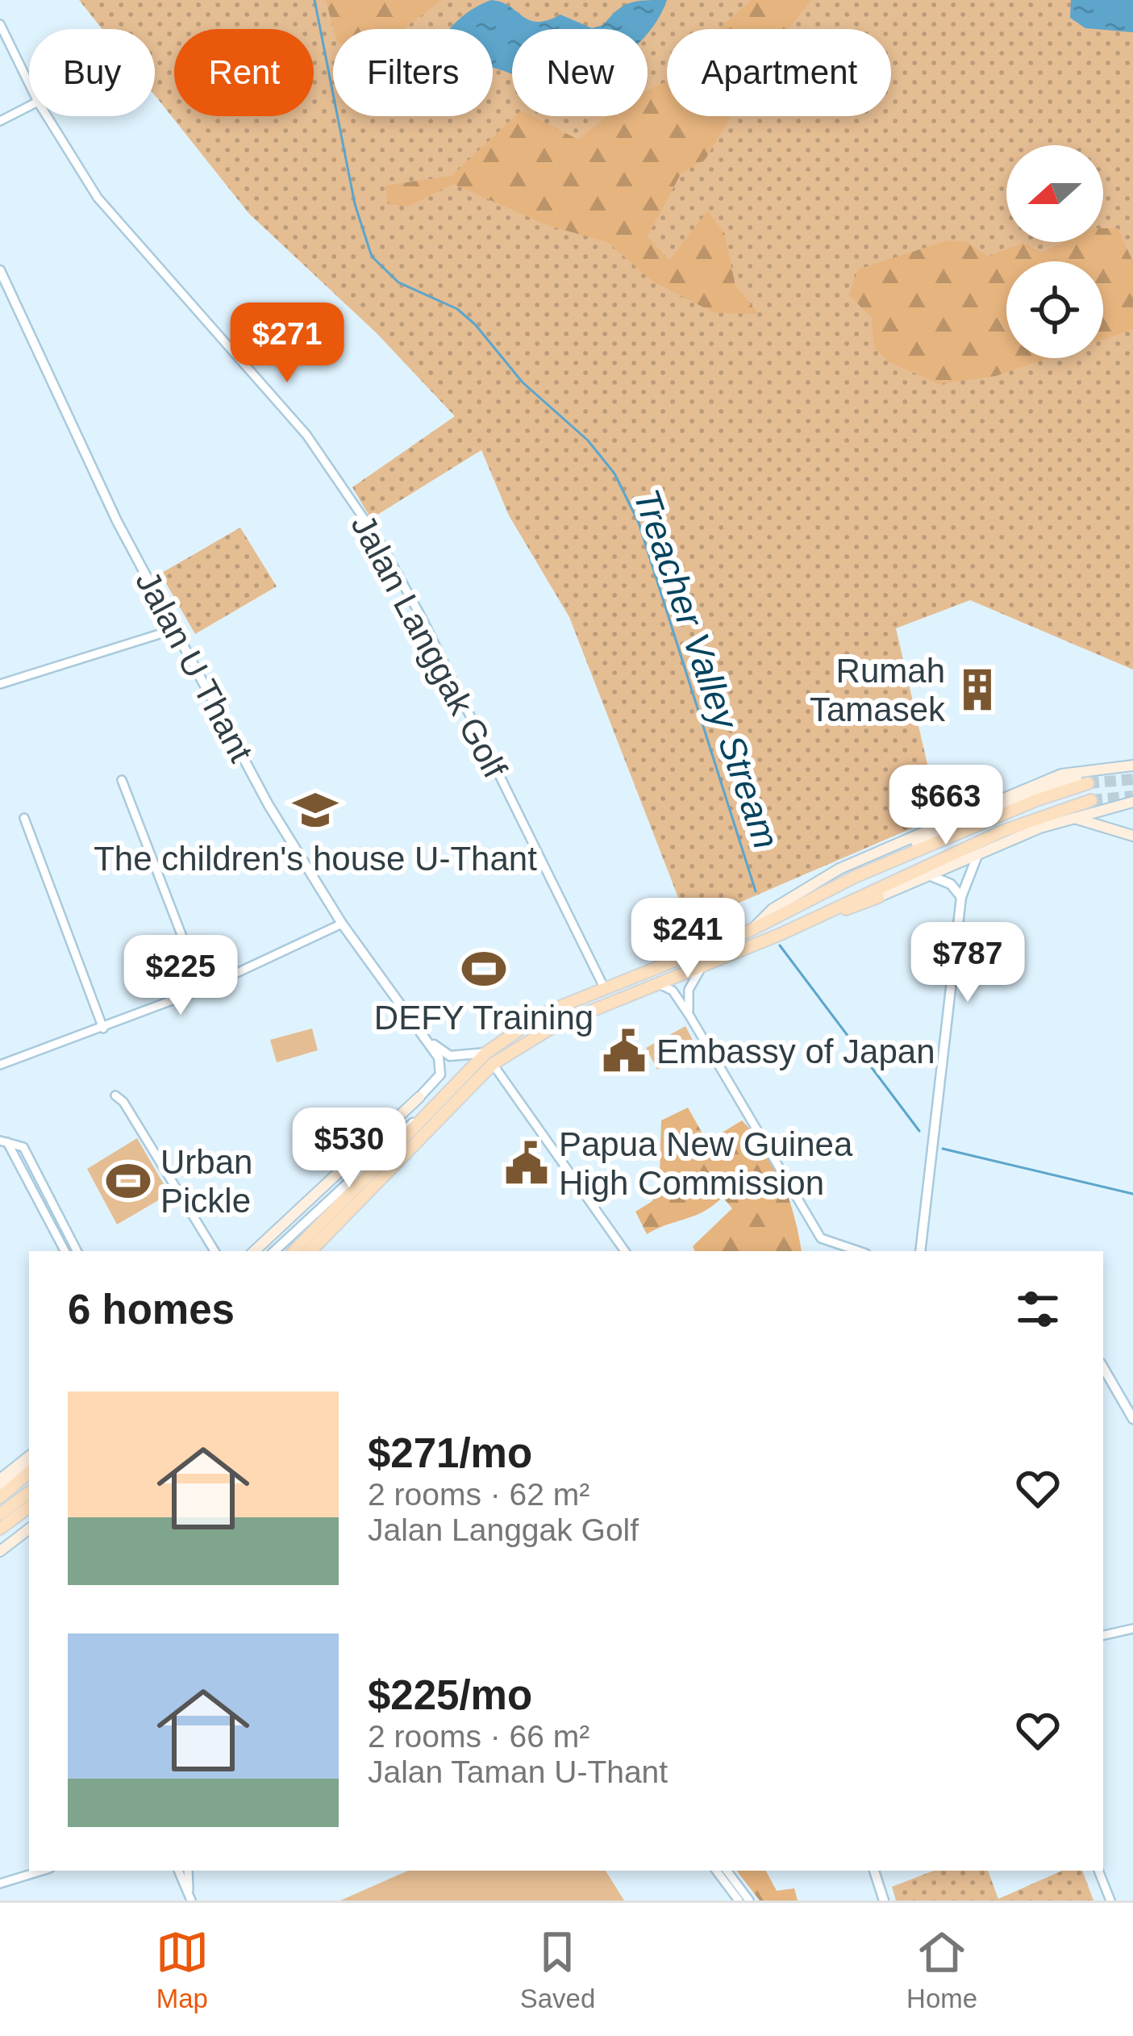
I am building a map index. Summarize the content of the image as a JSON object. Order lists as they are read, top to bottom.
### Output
{
  "streets": {
    "street": ["Jalan Langgak Golf", "Jalan U Thant"]
  },
  "water": ["Treacher Valley Stream"],
  "places": {
    "building": ["Rumah Tamasek"],
    "school or university": ["The children's house U-Thant"],
    "sports": ["DEFY Training", "Urban Pickle"],
    "public building": ["Embassy of Japan", "Papua New Guinea High Commission"]
  },
  "north": "left",
  "page": {
    "chip": [
      "Buy",
      "Rent",
      "Filters",
      "New",
      "Apartment"
    ],
    "price": [
      "$271",
      "$663",
      "$241",
      "$787",
      "$225",
      "$530"
    ],
    "heading": "6 homes",
    "list": [
      {
        "name": "$271/mo",
        "note": "2 rooms · 62 m² · Jalan Langgak Golf"
      },
      {
        "name": "$225/mo",
        "note": "2 rooms · 66 m² · Jalan Taman U-Thant"
      }
    ],
    "tabs": ["Map", "Saved", "Home"]
  }
}
